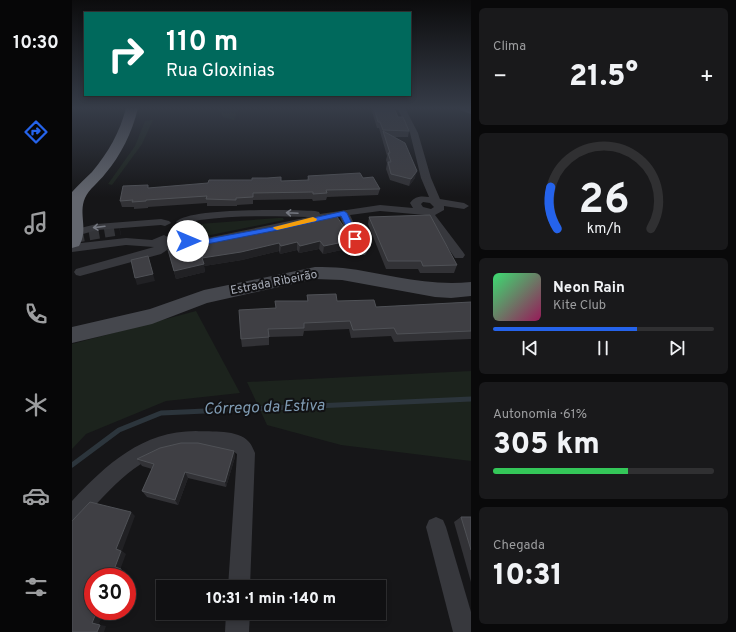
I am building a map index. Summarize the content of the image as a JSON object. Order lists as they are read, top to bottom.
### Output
{
  "streets": {
    "street": ["Estrada Ribeirão"]
  },
  "water": ["Córrego da Estiva"],
  "page": {
    "tabs": "10:30",
    "tile": [
      "Clima",
      ["Autonomia · 61%", "305 km"],
      ["Chegada", "10:31"]
    ],
    "turn": ["110 m", "Rua Gloxinias"],
    "heat": ["−", "21.5°", "+"],
    "song": ["Neon Rain", "Kite Club"],
    "limit": "30",
    "trip": "10:31 · 1 min · 140 m",
    "gauge": ["26", "km/h"]
  }
}
